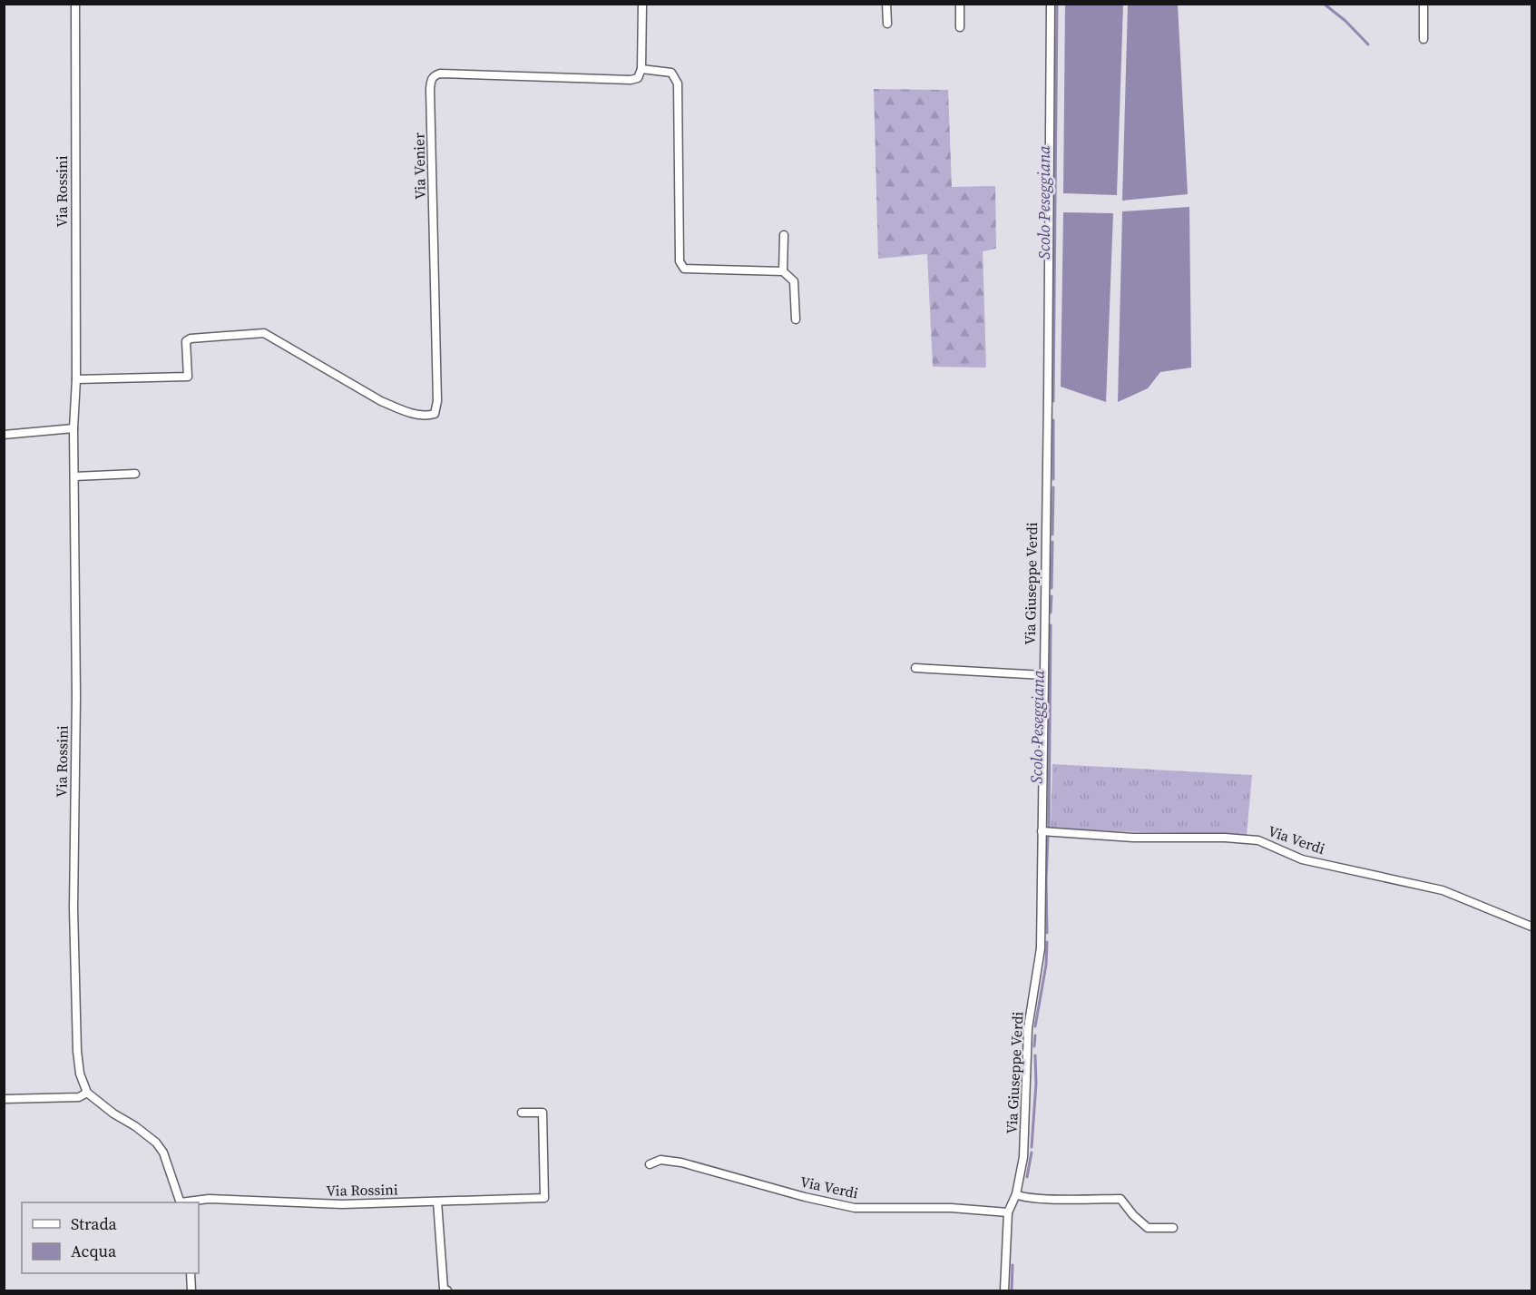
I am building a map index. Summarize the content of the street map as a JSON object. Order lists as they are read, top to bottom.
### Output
{
  "streets": {
    "street": [
      "Via Venier",
      "Via Rossini",
      "Via Giuseppe Verdi",
      "Via Verdi"
    ]
  },
  "crossings": [
    ["Via Venier", "Via Rossini"],
    ["Via Giuseppe Verdi", "Via Verdi"]
  ],
  "water": ["Scolo Peseggiana"],
  "legend": ["Strada", "Acqua"]
}
